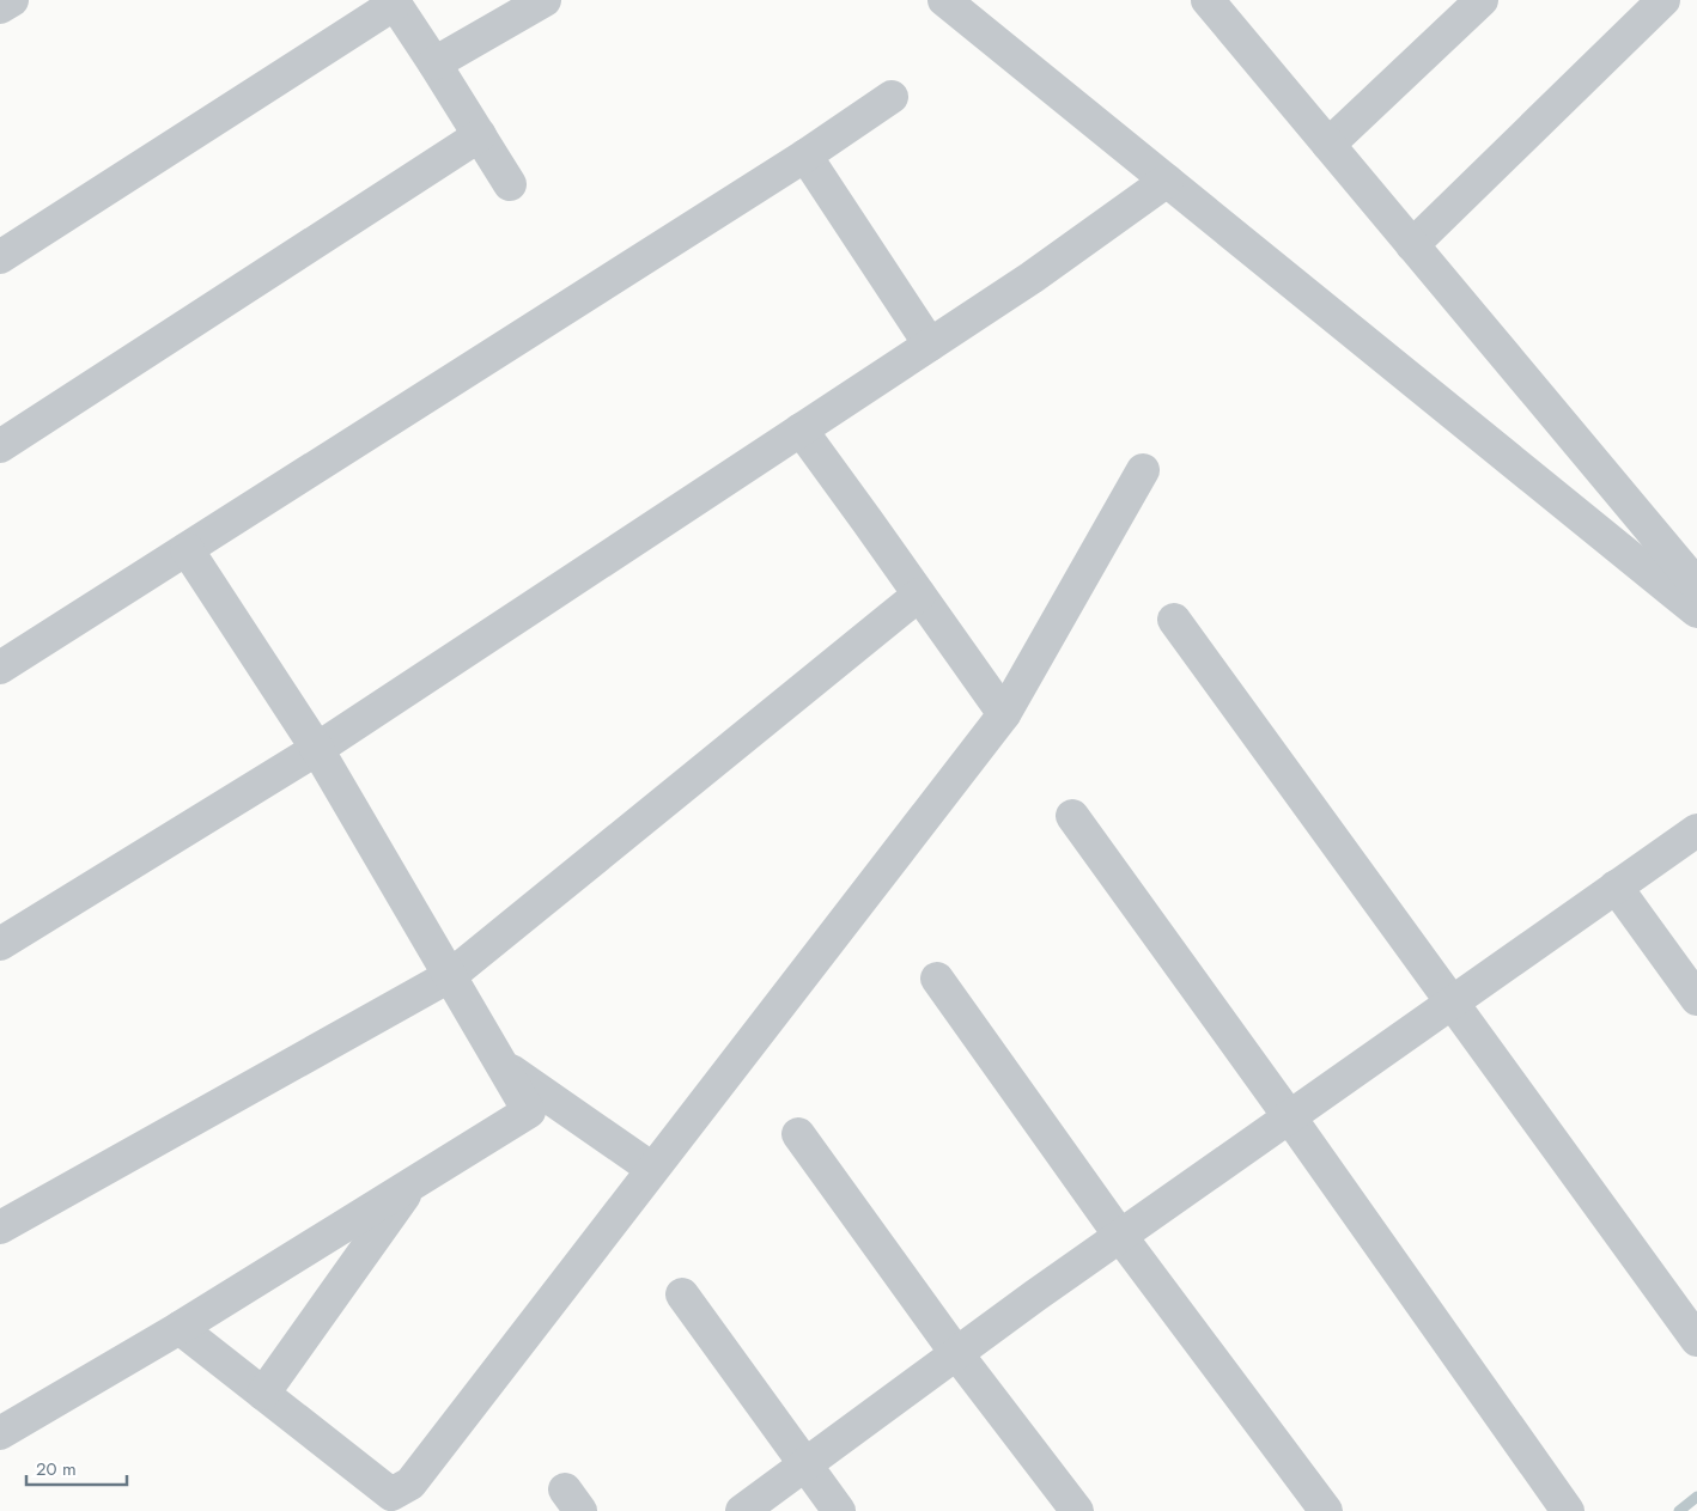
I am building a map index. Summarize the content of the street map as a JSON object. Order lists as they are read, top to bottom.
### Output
{
  "scale_bar": "20 m"
}
